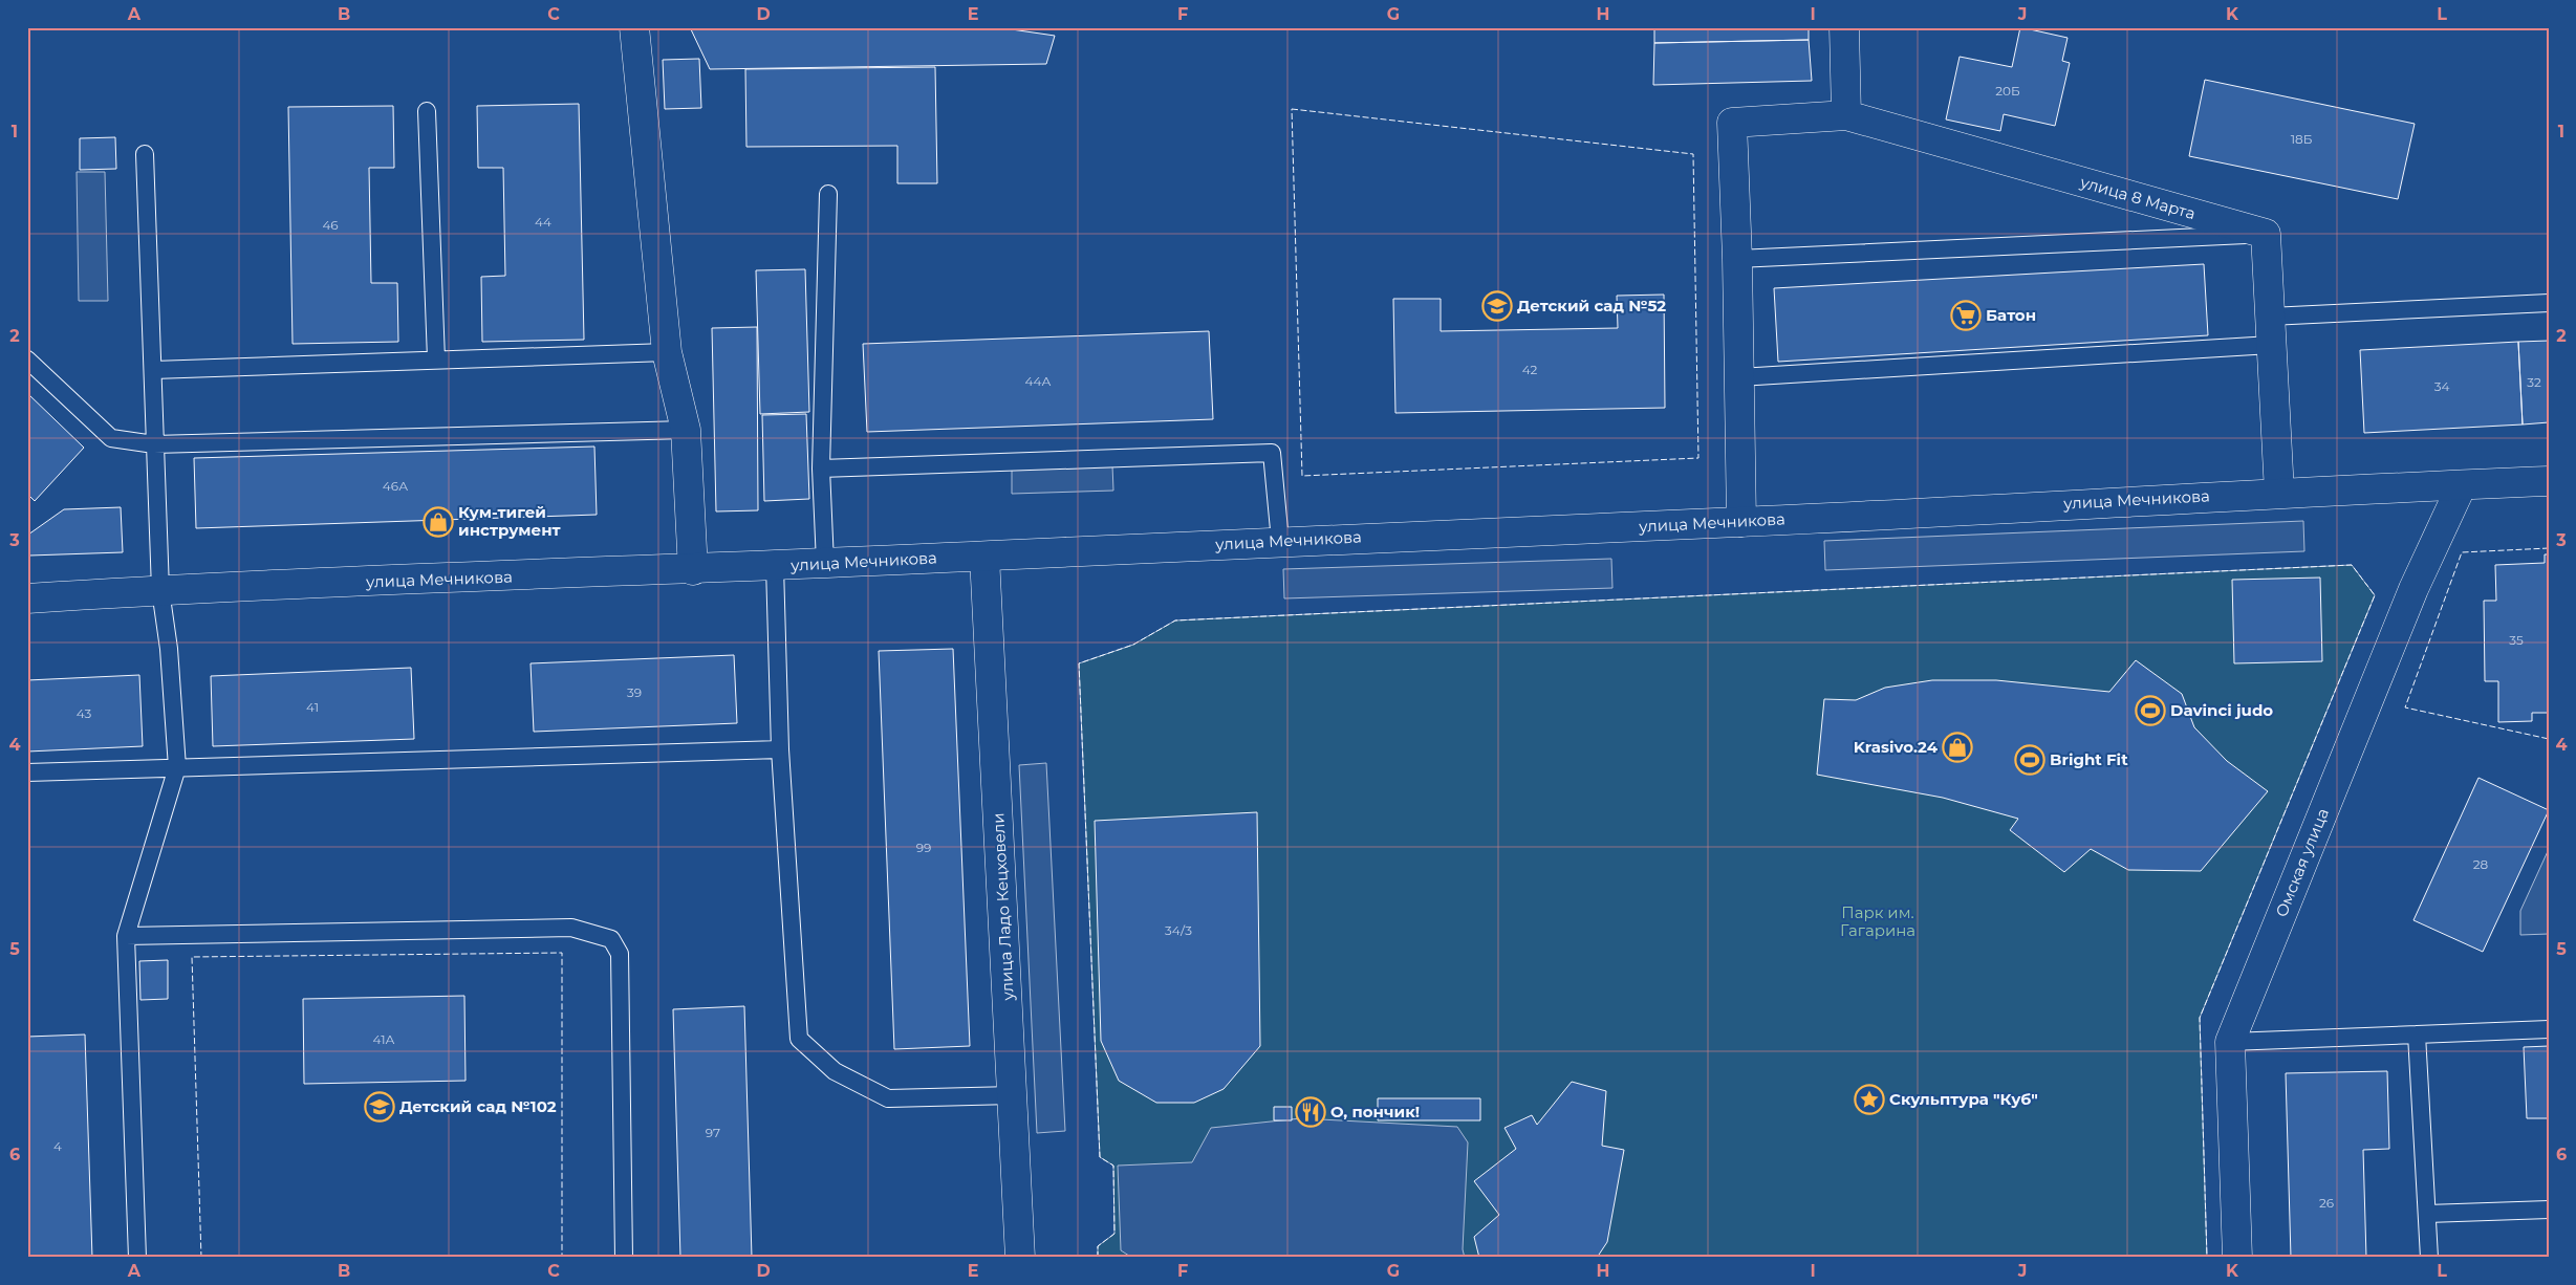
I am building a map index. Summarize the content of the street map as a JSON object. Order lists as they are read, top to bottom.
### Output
{
  "streets": {
    "street": [
      "улица 8 Марта",
      "улица Мечникова",
      "Омская улица",
      "улица Ладо Кецховели"
    ]
  },
  "crossings": [
    ["улица Мечникова", "Омская улица"],
    ["улица Мечникова", "улица Ладо Кецховели"]
  ],
  "parks": ["Парк им. Гагарина"],
  "places": {
    "school or university": ["Детский сад №52", "Детский сад №102"],
    "supermarket": ["Батон"],
    "shop": ["Кум-тигей инструмент", "Krasivo.24"],
    "sports": ["Davinci judo", "Bright Fit"],
    "place": ["Скульптура \"Куб\""],
    "restaurant": ["О, пончик!"]
  },
  "house_numbers": [
    "20Б",
    "18Б",
    "44",
    "46",
    "42",
    "44А",
    "32",
    "34",
    "46А",
    "35",
    "39",
    "41",
    "43",
    "99",
    "28",
    "34/3",
    "41А",
    "97",
    "4",
    "26"
  ],
  "grid": {
    "columns": [
      "A",
      "B",
      "C",
      "D",
      "E",
      "F",
      "G",
      "H",
      "I",
      "J",
      "K",
      "L"
    ],
    "rows": [
      "1",
      "2",
      "3",
      "4",
      "5",
      "6"
    ]
  }
}
